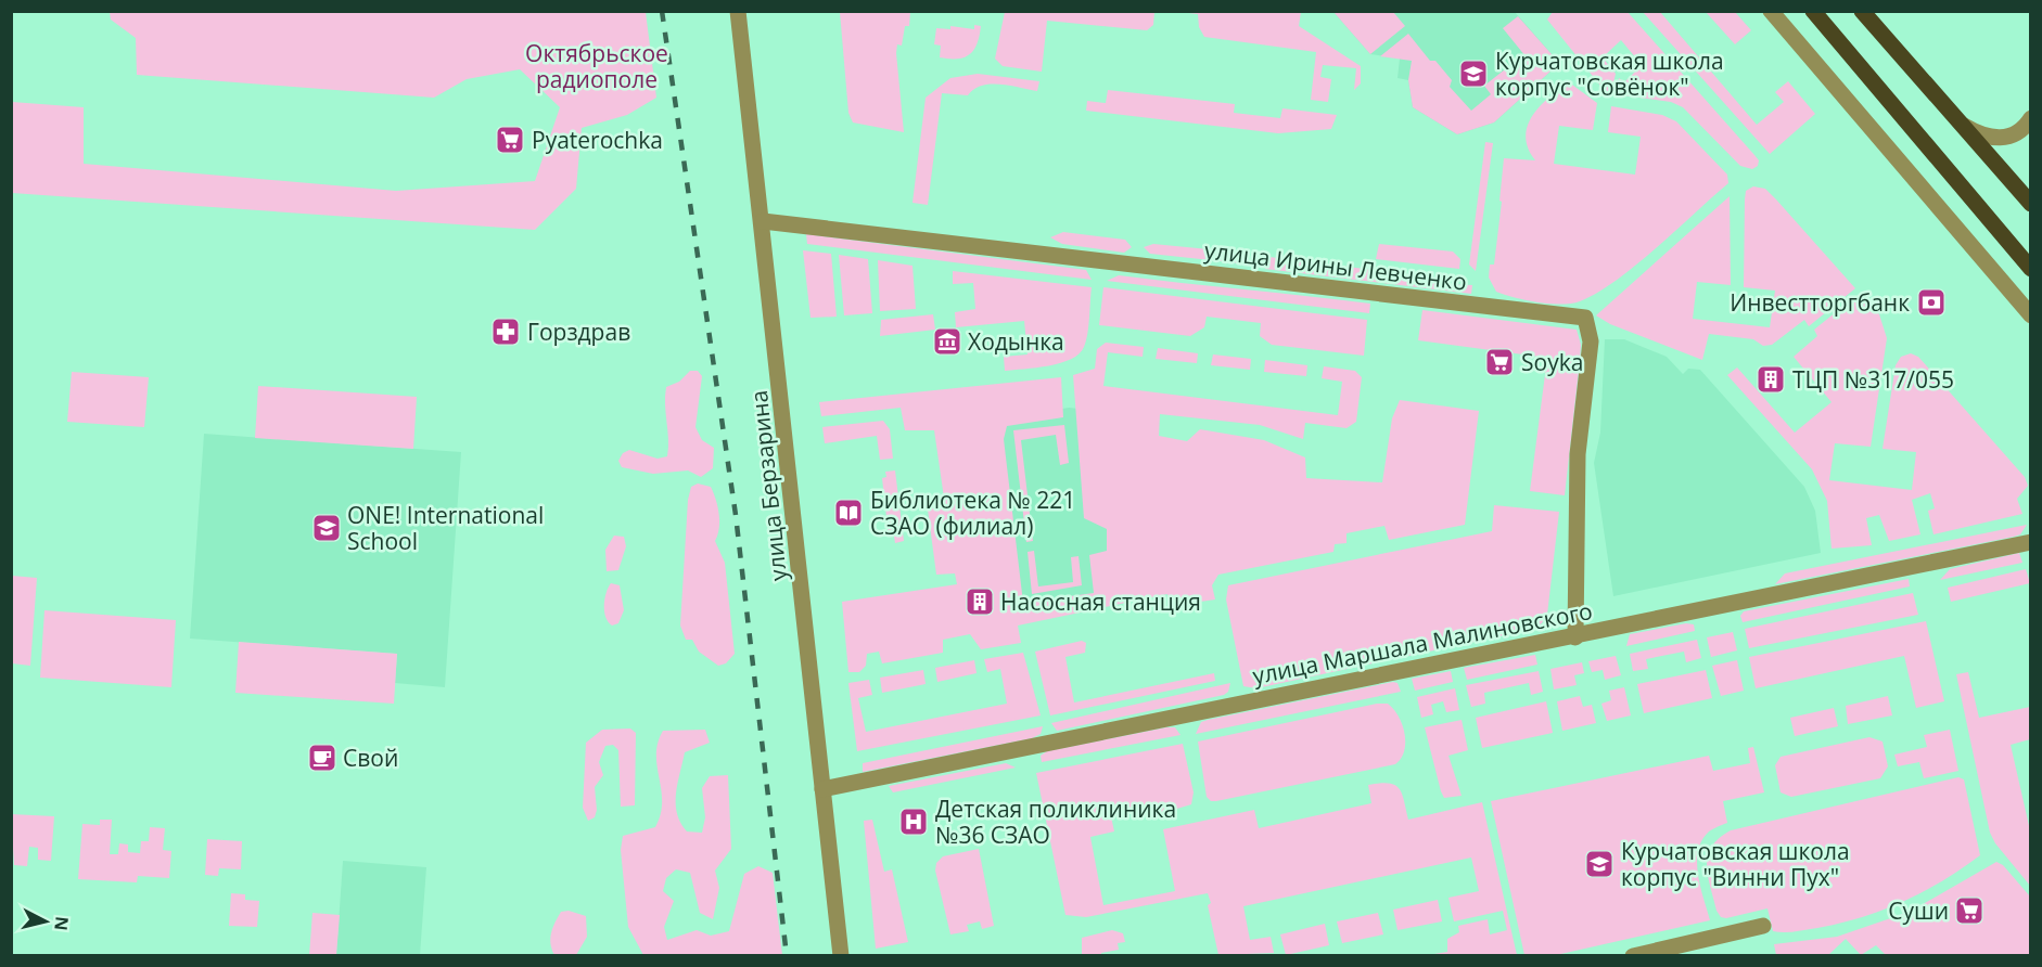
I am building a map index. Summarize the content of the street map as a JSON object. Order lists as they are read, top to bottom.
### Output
{
  "streets": {
    "street": ["улица Ирины Левченко", "улица Берзарина", "улица Маршала Малиновского"]
  },
  "crossings": [
    ["улица Ирины Левченко", "улица Берзарина"],
    ["улица Ирины Левченко", "улица Маршала Малиновского"],
    ["улица Берзарина", "улица Маршала Малиновского"]
  ],
  "parks": ["Октябрьское радиополе"],
  "places": {
    "school or university": ["Курчатовская школа корпус \"Совёнок\"", "ONE! International School", "Курчатовская школа корпус \"Винни Пух\""],
    "supermarket": ["Pyaterochka", "Soyka", "Суши"],
    "bank": ["Инвестторгбанк"],
    "pharmacy": ["Горздрав"],
    "museum": ["Ходынка"],
    "building": ["ТЦП №317/055", "Насосная станция"],
    "library": ["Библиотека № 221 СЗАО (филиал)"],
    "cafe": ["Свой"],
    "hospital": ["Детская поликлиника №36 СЗАО"]
  },
  "north": "right"
}
